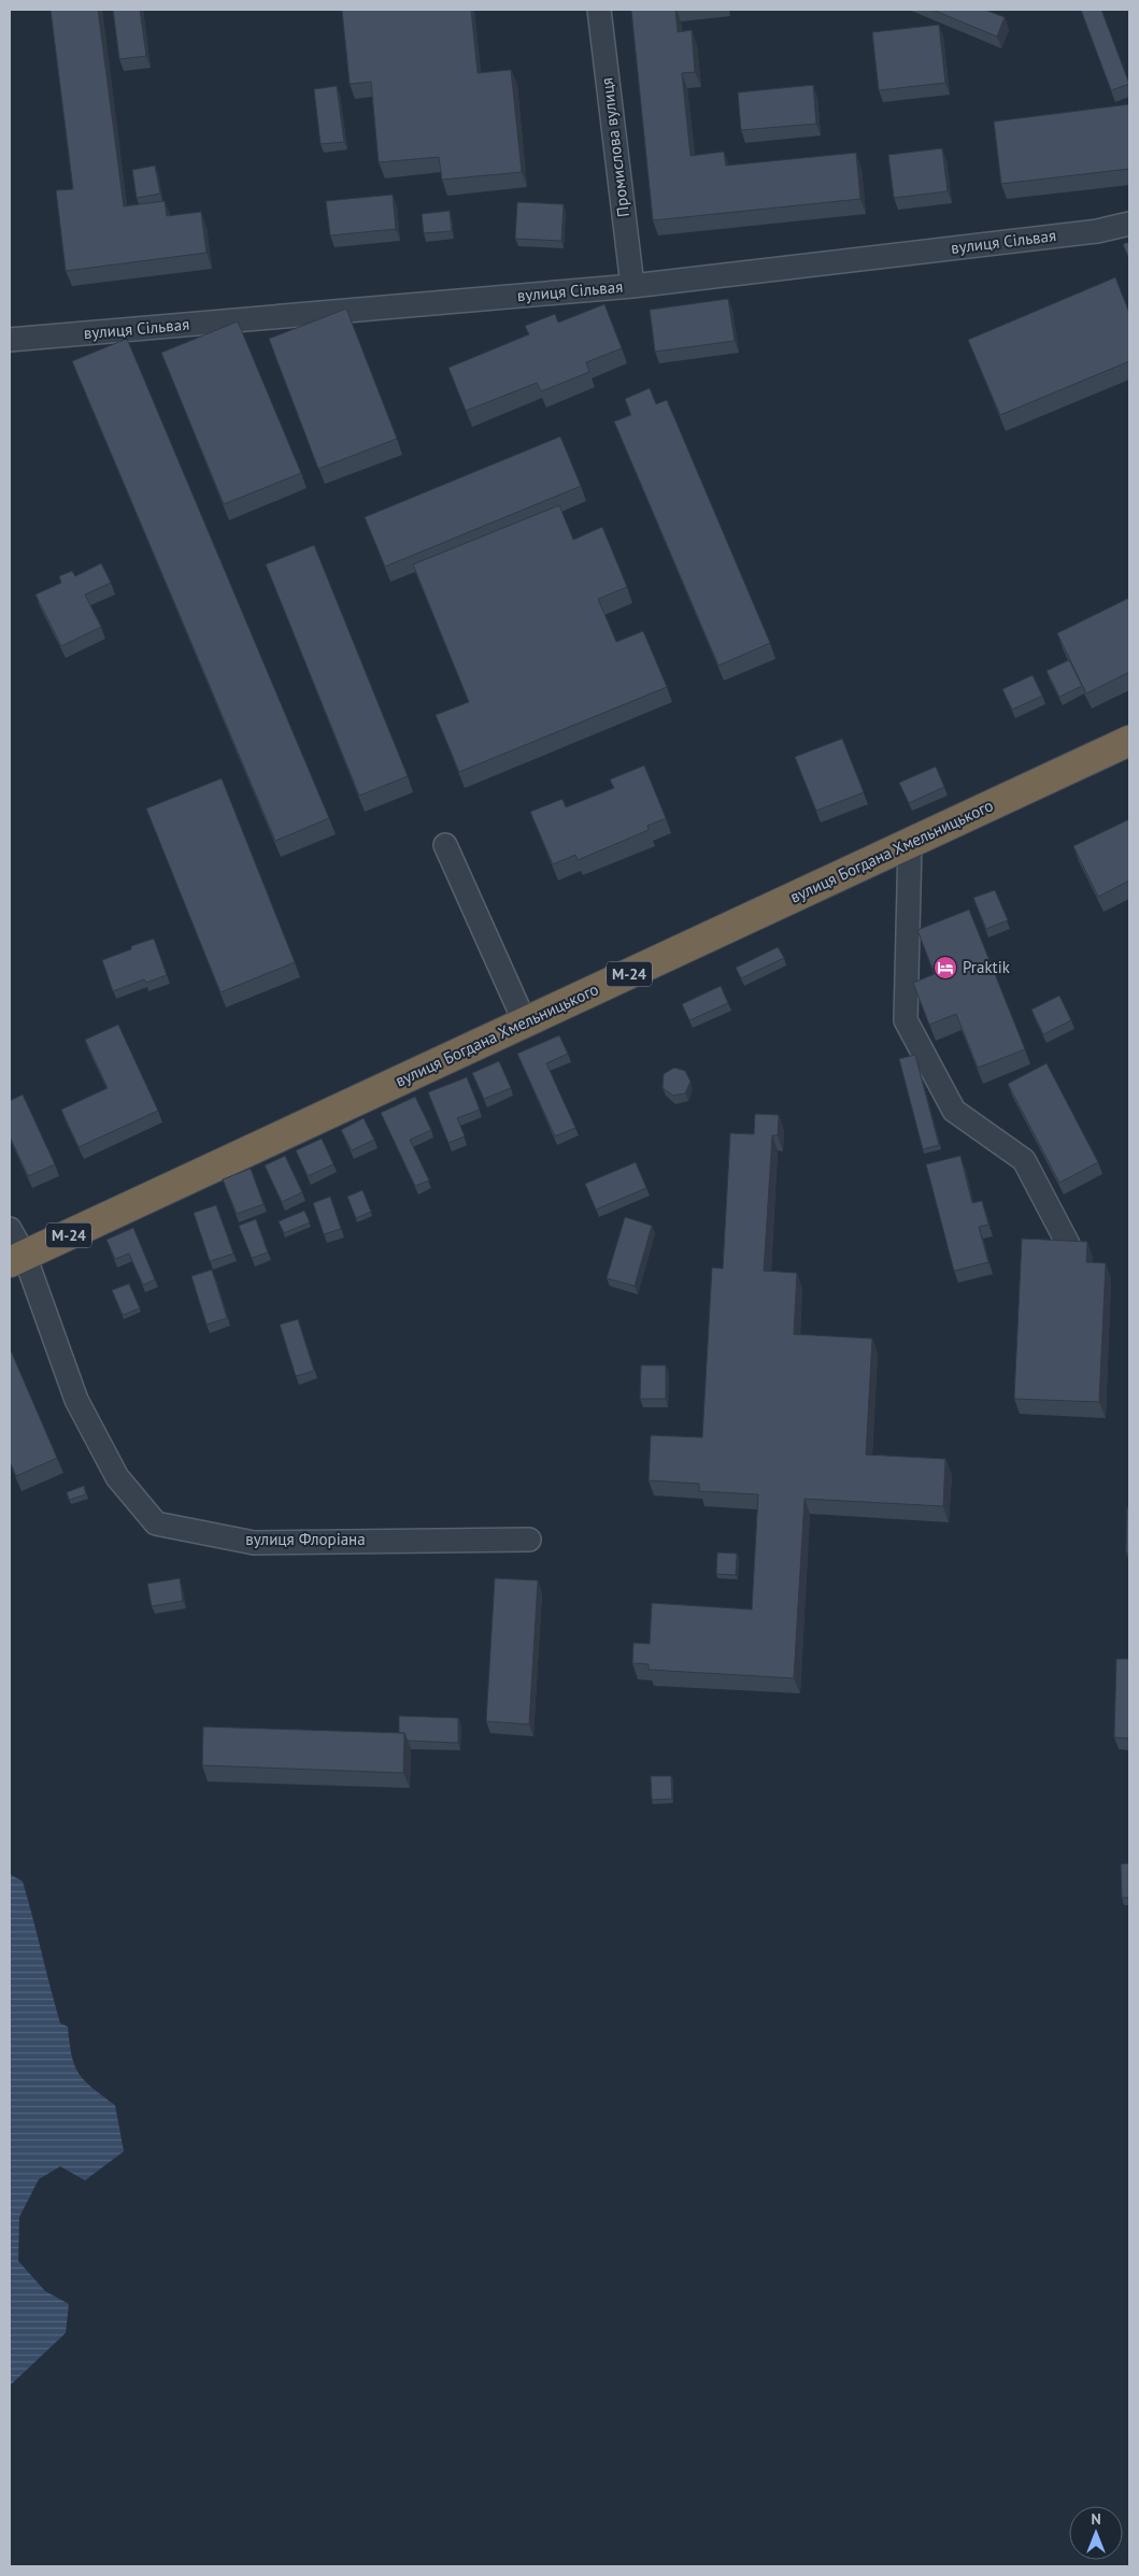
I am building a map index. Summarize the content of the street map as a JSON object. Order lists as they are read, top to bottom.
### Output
{
  "streets": {
    "highway": ["вулиця Богдана Хмельницького", "М-24"],
    "street": ["Промислова вулиця", "вулиця Сільвая", "вулиця Флоріана"]
  },
  "crossings": [
    ["Промислова вулиця", "вулиця Сільвая"],
    ["вулиця Богдана Хмельницького", "вулиця Флоріана"]
  ],
  "places": {
    "hotel": ["Praktik"]
  },
  "north": "top"
}
